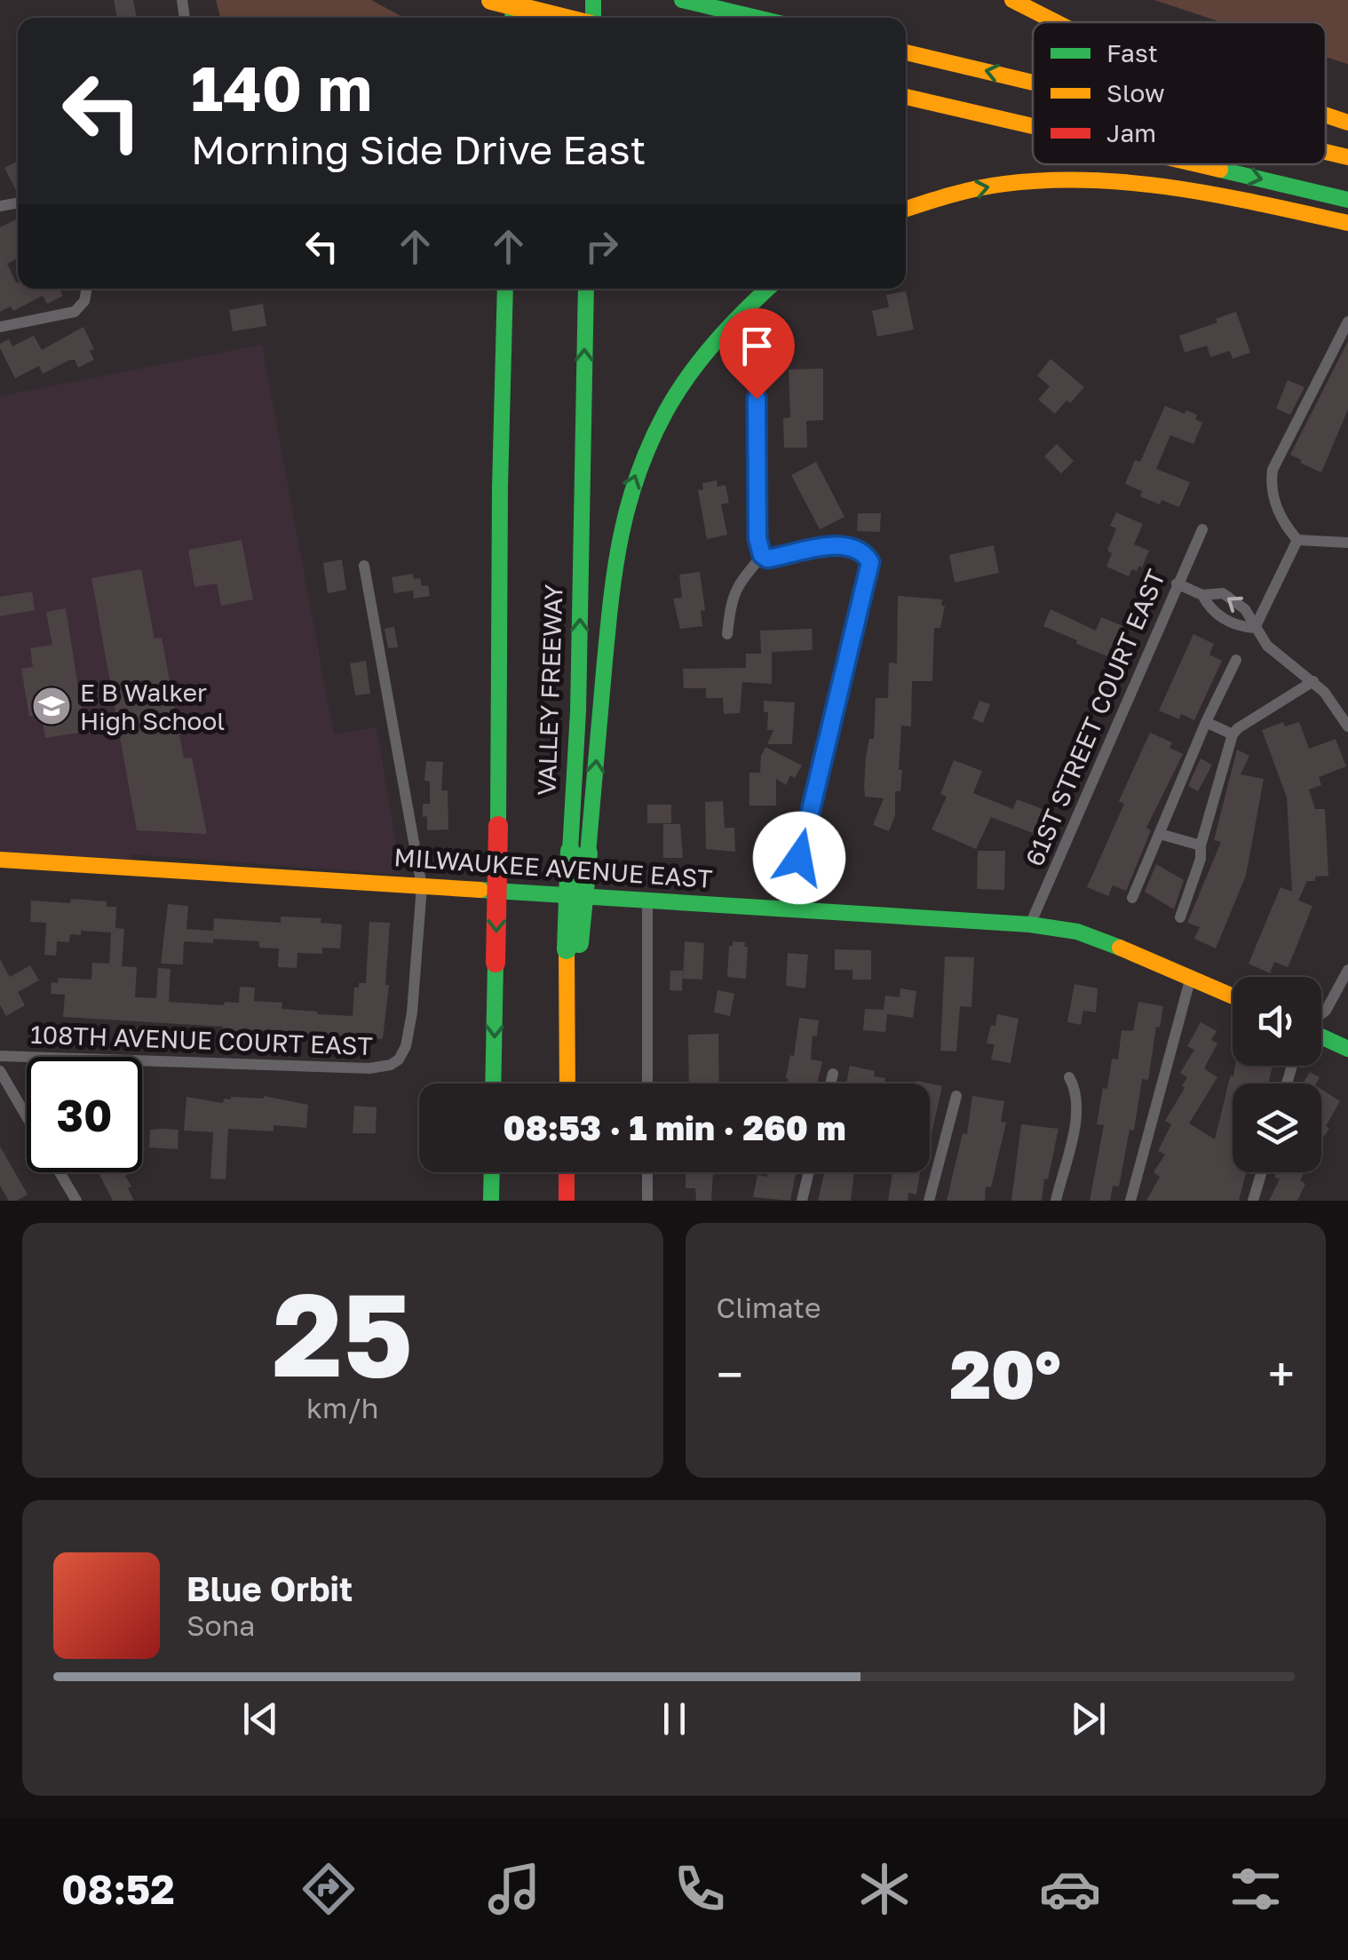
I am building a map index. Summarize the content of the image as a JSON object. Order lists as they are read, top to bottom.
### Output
{
  "streets": {
    "main road": ["VALLEY FREEWAY", "MILWAUKEE AVENUE EAST"],
    "street": ["61ST STREET COURT EAST", "108TH AVENUE COURT EAST"]
  },
  "crossings": [
    ["61ST STREET COURT EAST", "MILWAUKEE AVENUE EAST"],
    ["MILWAUKEE AVENUE EAST", "108TH AVENUE COURT EAST"]
  ],
  "places": {
    "school or university": ["E B Walker High School"]
  },
  "legend": ["Fast", "Slow", "Jam"],
  "page": {
    "turn": ["140 m", "Morning Side Drive East"],
    "limit": "30",
    "trip": "08:53 · 1 min · 260 m",
    "tile": [
      ["25", "km/h"],
      "Climate"
    ],
    "heat": ["−", "20°", "+"],
    "song": ["Blue Orbit", "Sona"],
    "tabs": "08:52"
  }
}
